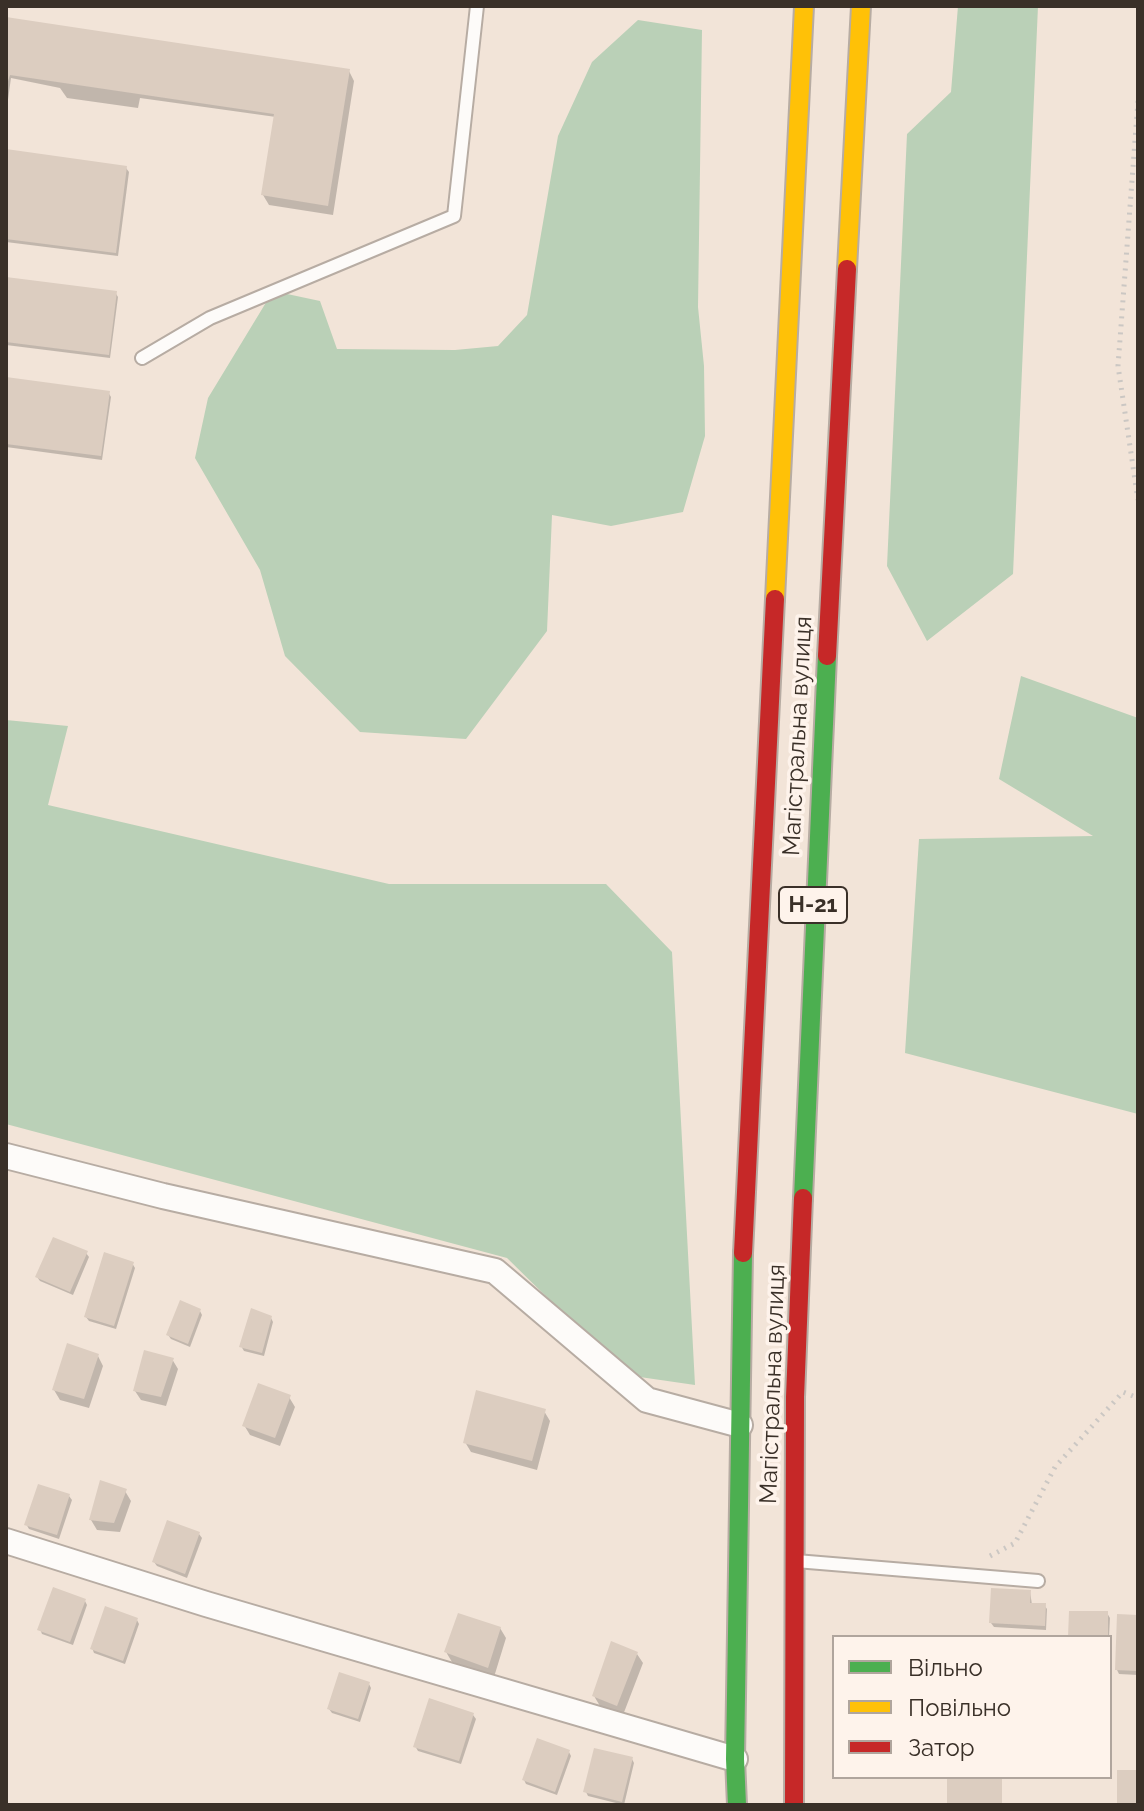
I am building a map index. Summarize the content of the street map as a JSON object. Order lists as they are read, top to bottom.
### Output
{
  "streets": {
    "main road": ["Магістральна вулиця", "Н-21"]
  },
  "legend": ["Вільно", "Повільно", "Затор"]
}
